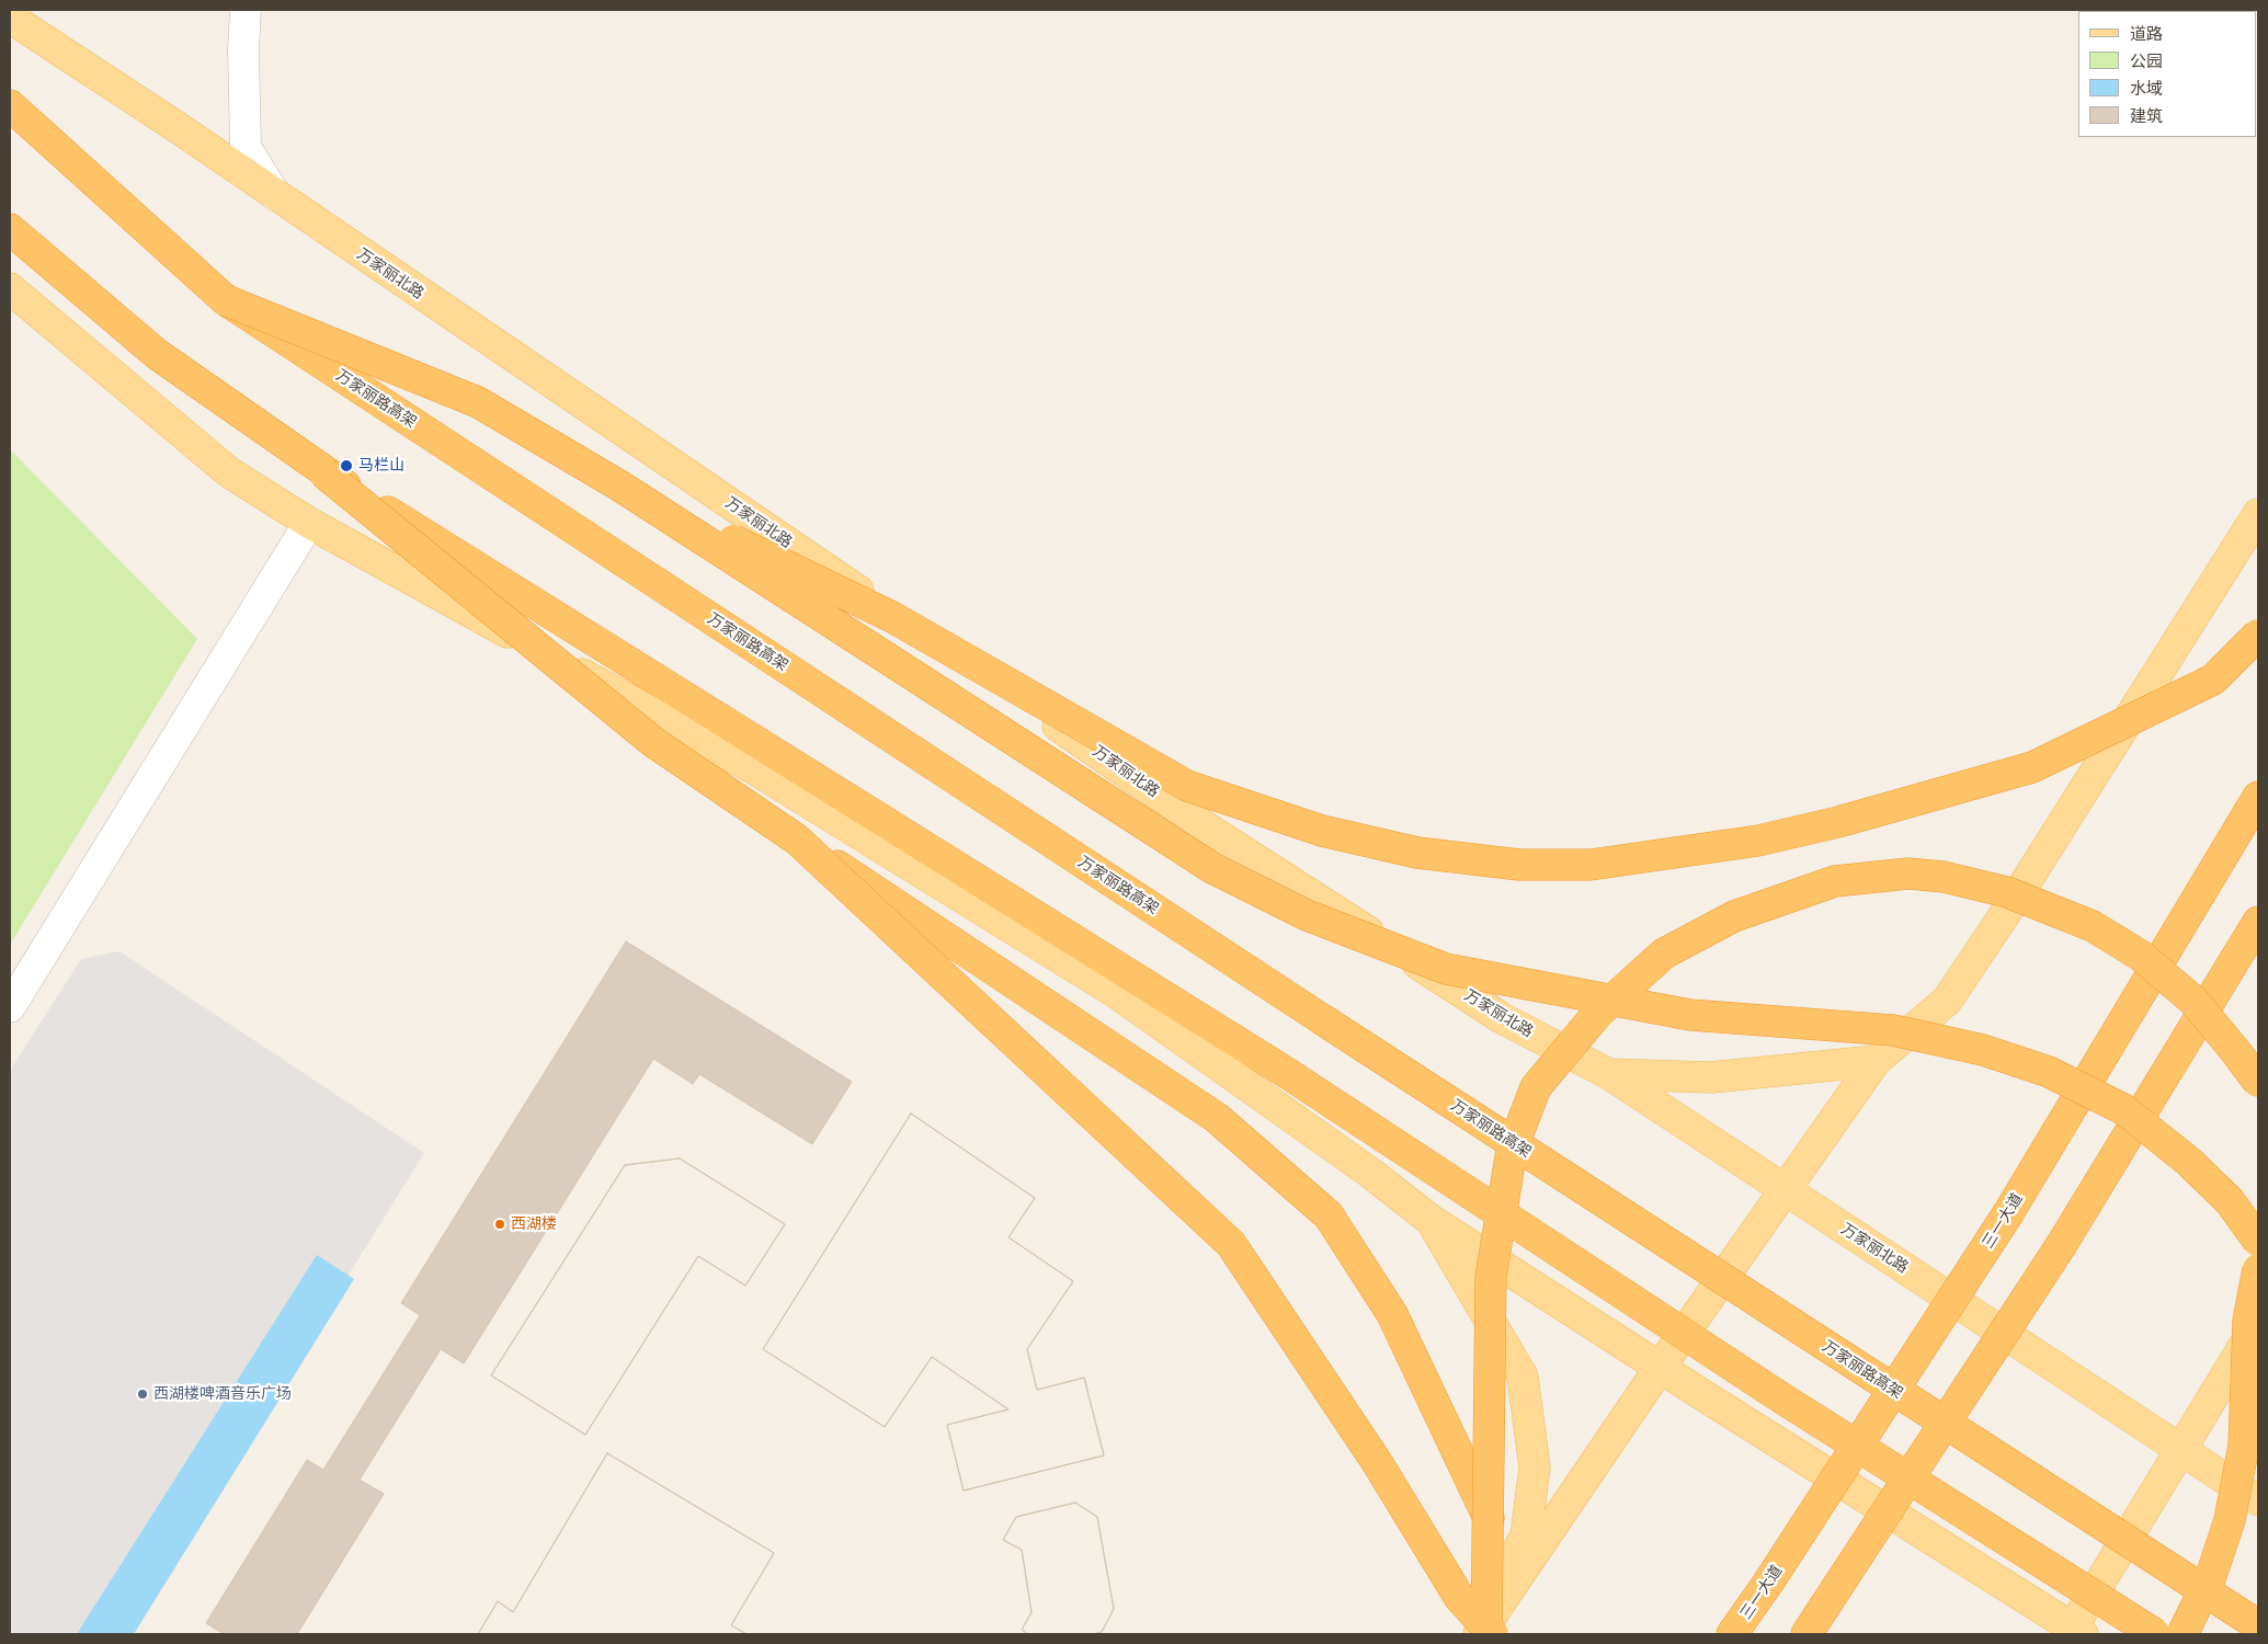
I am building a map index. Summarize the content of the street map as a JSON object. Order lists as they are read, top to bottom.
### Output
{
  "streets": {
    "highway": ["万家丽路高架", "三一大道"],
    "main road": ["万家丽北路"]
  },
  "places": ["马栏山", "西湖楼", "西湖楼啤酒音乐广场"],
  "legend": [
    "道路",
    "公园",
    "水域",
    "建筑"
  ]
}
